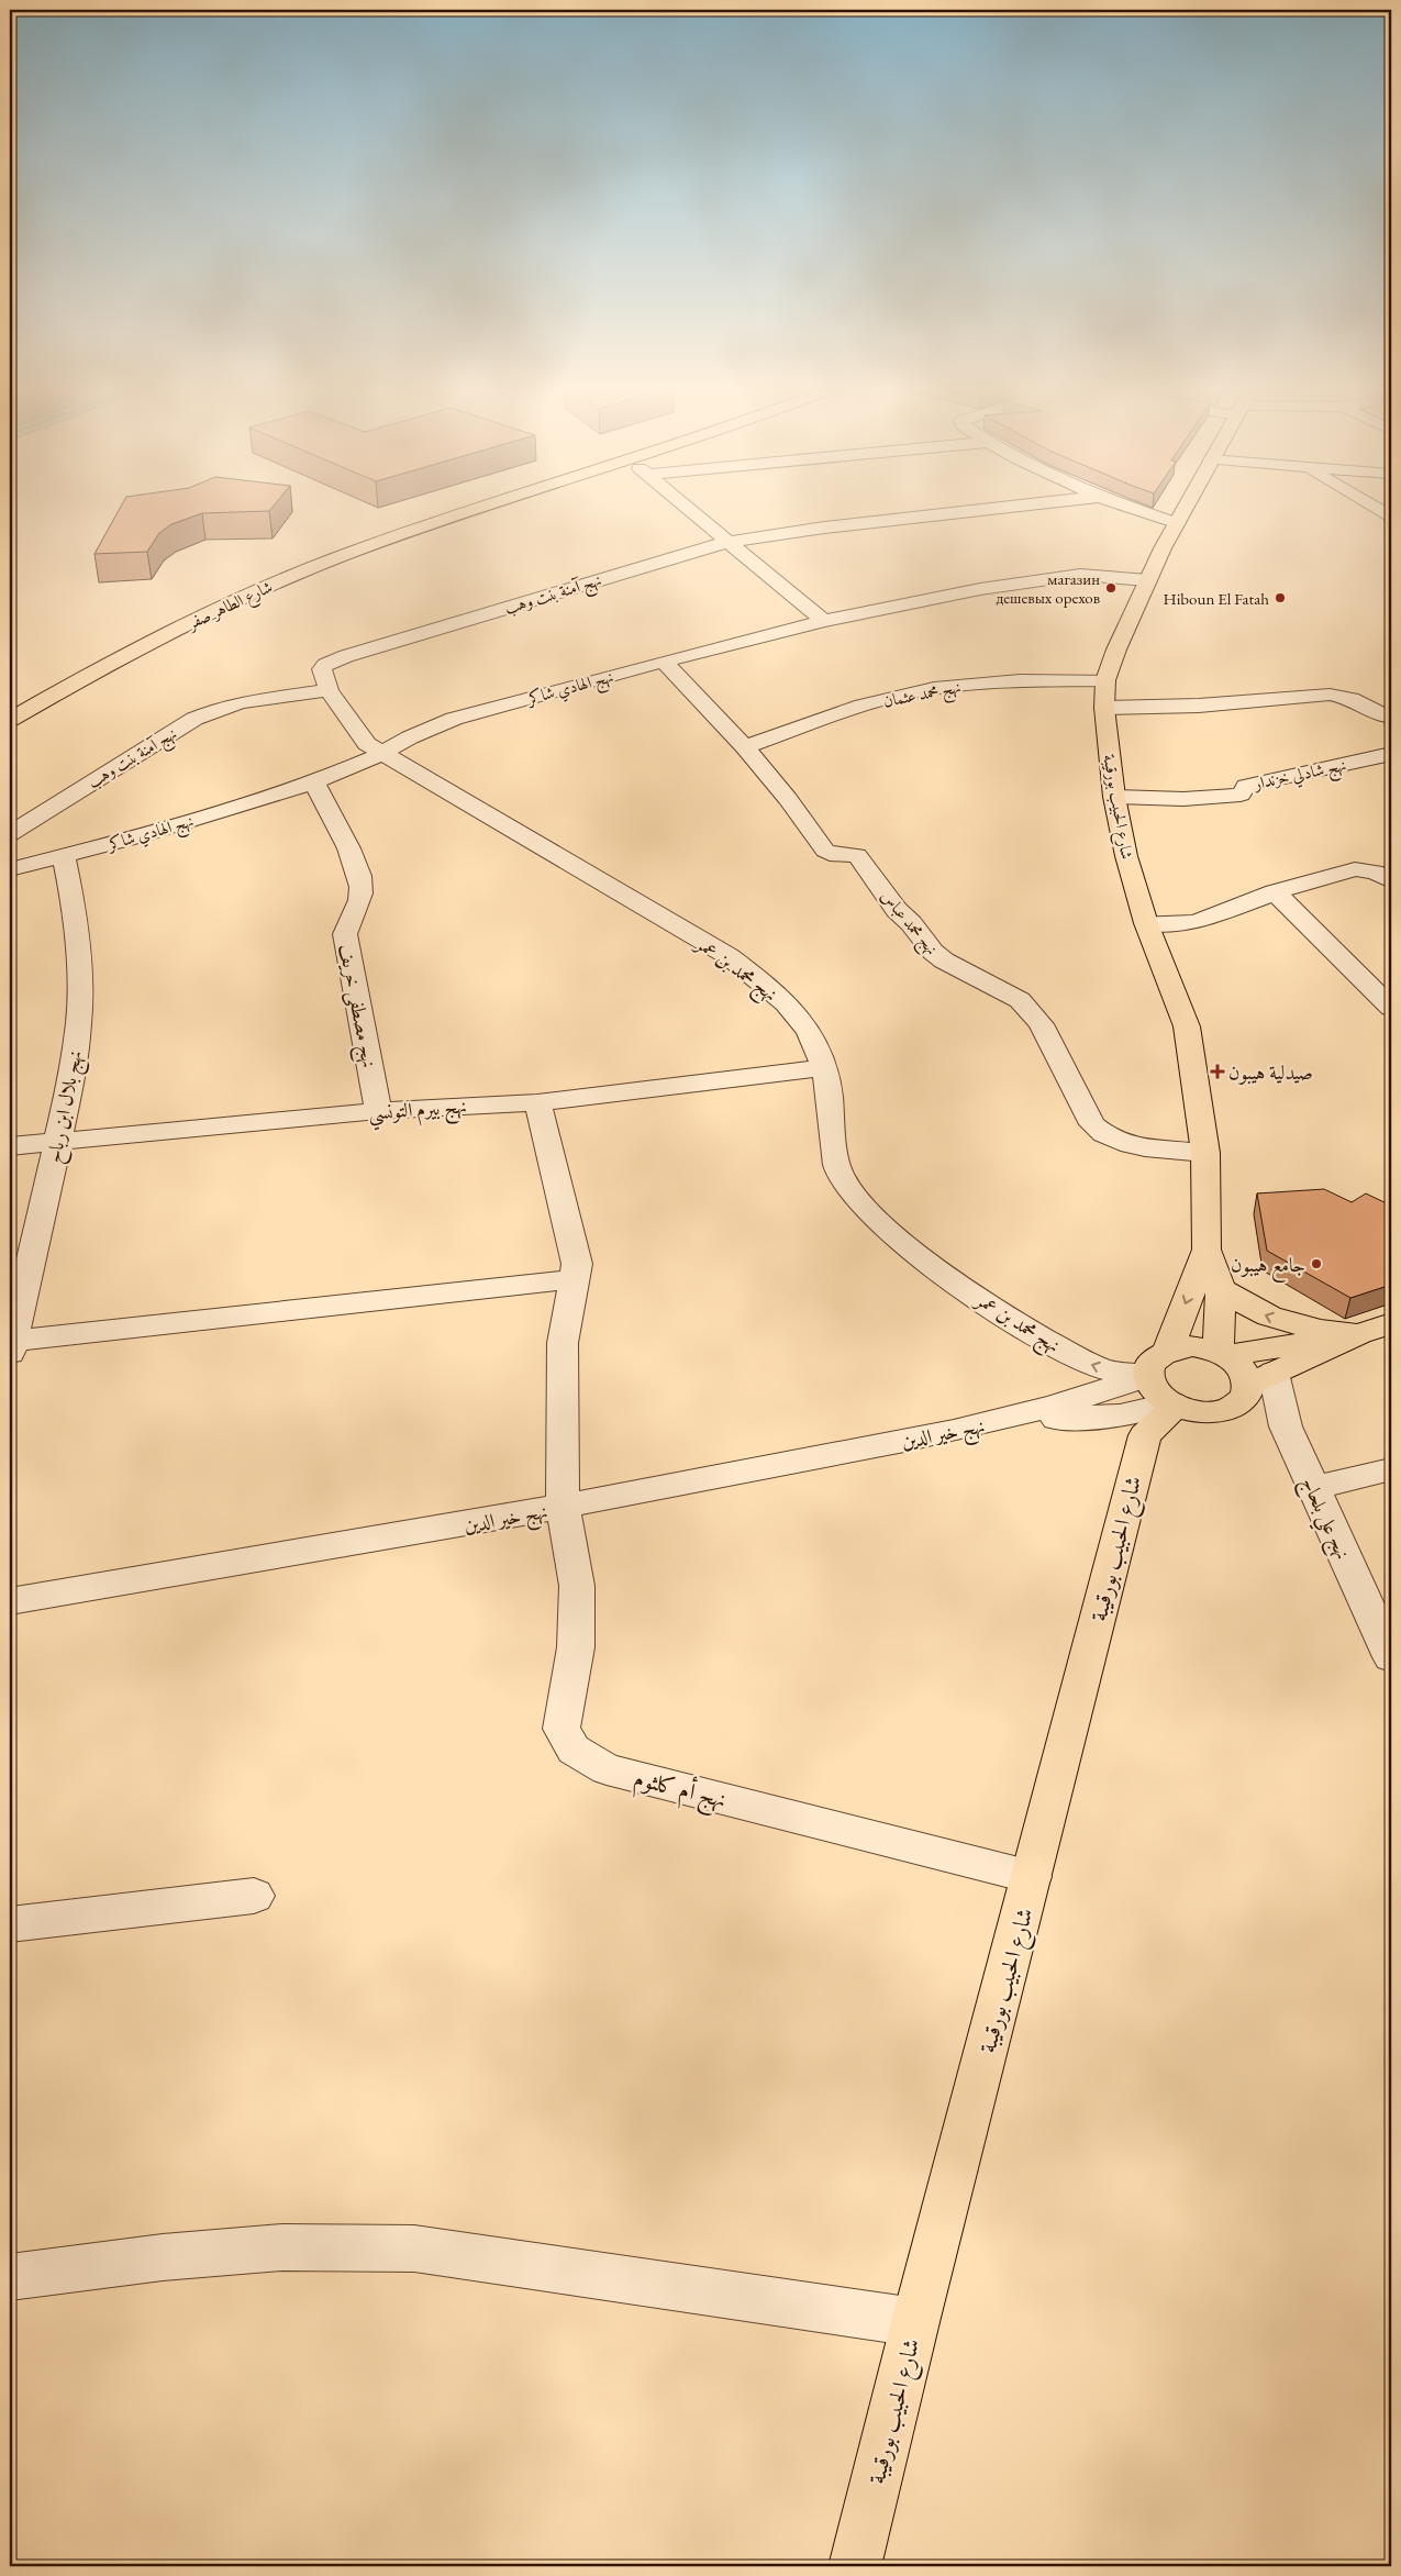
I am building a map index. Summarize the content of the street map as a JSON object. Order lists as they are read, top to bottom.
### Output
{
  "streets": {
    "main road": ["شارع الطاهر صفر", "شارع الحبيب بورقيبة"],
    "street": [
      "نهج آمنة بنت وهب",
      "نهج الهادي شاكر",
      "نهج محمد عثمان",
      "نهج شادلي خزندار",
      "نهج محمد عباس",
      "نهج محمد بن عمر",
      "نهج مصطفى خريف",
      "نهج بلال ابن رباح",
      "نهج بيرم التونسي",
      "نهج خير الدين",
      "نهج علي بلحاج",
      "نهج أم كلثوم"
    ]
  },
  "crossings": [
    ["نهج آمنة بنت وهب", "شارع الحبيب بورقيبة"],
    ["نهج آمنة بنت وهب", "نهج محمد بن عمر"],
    ["نهج الهادي شاكر", "شارع الحبيب بورقيبة"],
    ["نهج الهادي شاكر", "نهج محمد عباس"],
    ["نهج الهادي شاكر", "نهج محمد بن عمر"],
    ["نهج الهادي شاكر", "نهج مصطفى خريف"],
    ["نهج الهادي شاكر", "نهج بلال ابن رباح"],
    ["نهج محمد عثمان", "شارع الحبيب بورقيبة"],
    ["نهج محمد عثمان", "نهج محمد عباس"],
    ["نهج شادلي خزندار", "شارع الحبيب بورقيبة"],
    ["شارع الحبيب بورقيبة", "نهج محمد عباس"],
    ["شارع الحبيب بورقيبة", "نهج خير الدين"],
    ["شارع الحبيب بورقيبة", "نهج أم كلثوم"],
    ["نهج محمد بن عمر", "نهج بيرم التونسي"],
    ["نهج محمد بن عمر", "نهج خير الدين"],
    ["نهج مصطفى خريف", "نهج بيرم التونسي"],
    ["نهج بلال ابن رباح", "نهج بيرم التونسي"],
    ["نهج بيرم التونسي", "نهج أم كلثوم"],
    ["نهج خير الدين", "نهج أم كلثوم"]
  ],
  "places": {
    "other": ["магазин дешевых орехов", "Hiboun El Fatah", "جامع هيبون"],
    "health": ["صيدلية هيبون"]
  }
}
